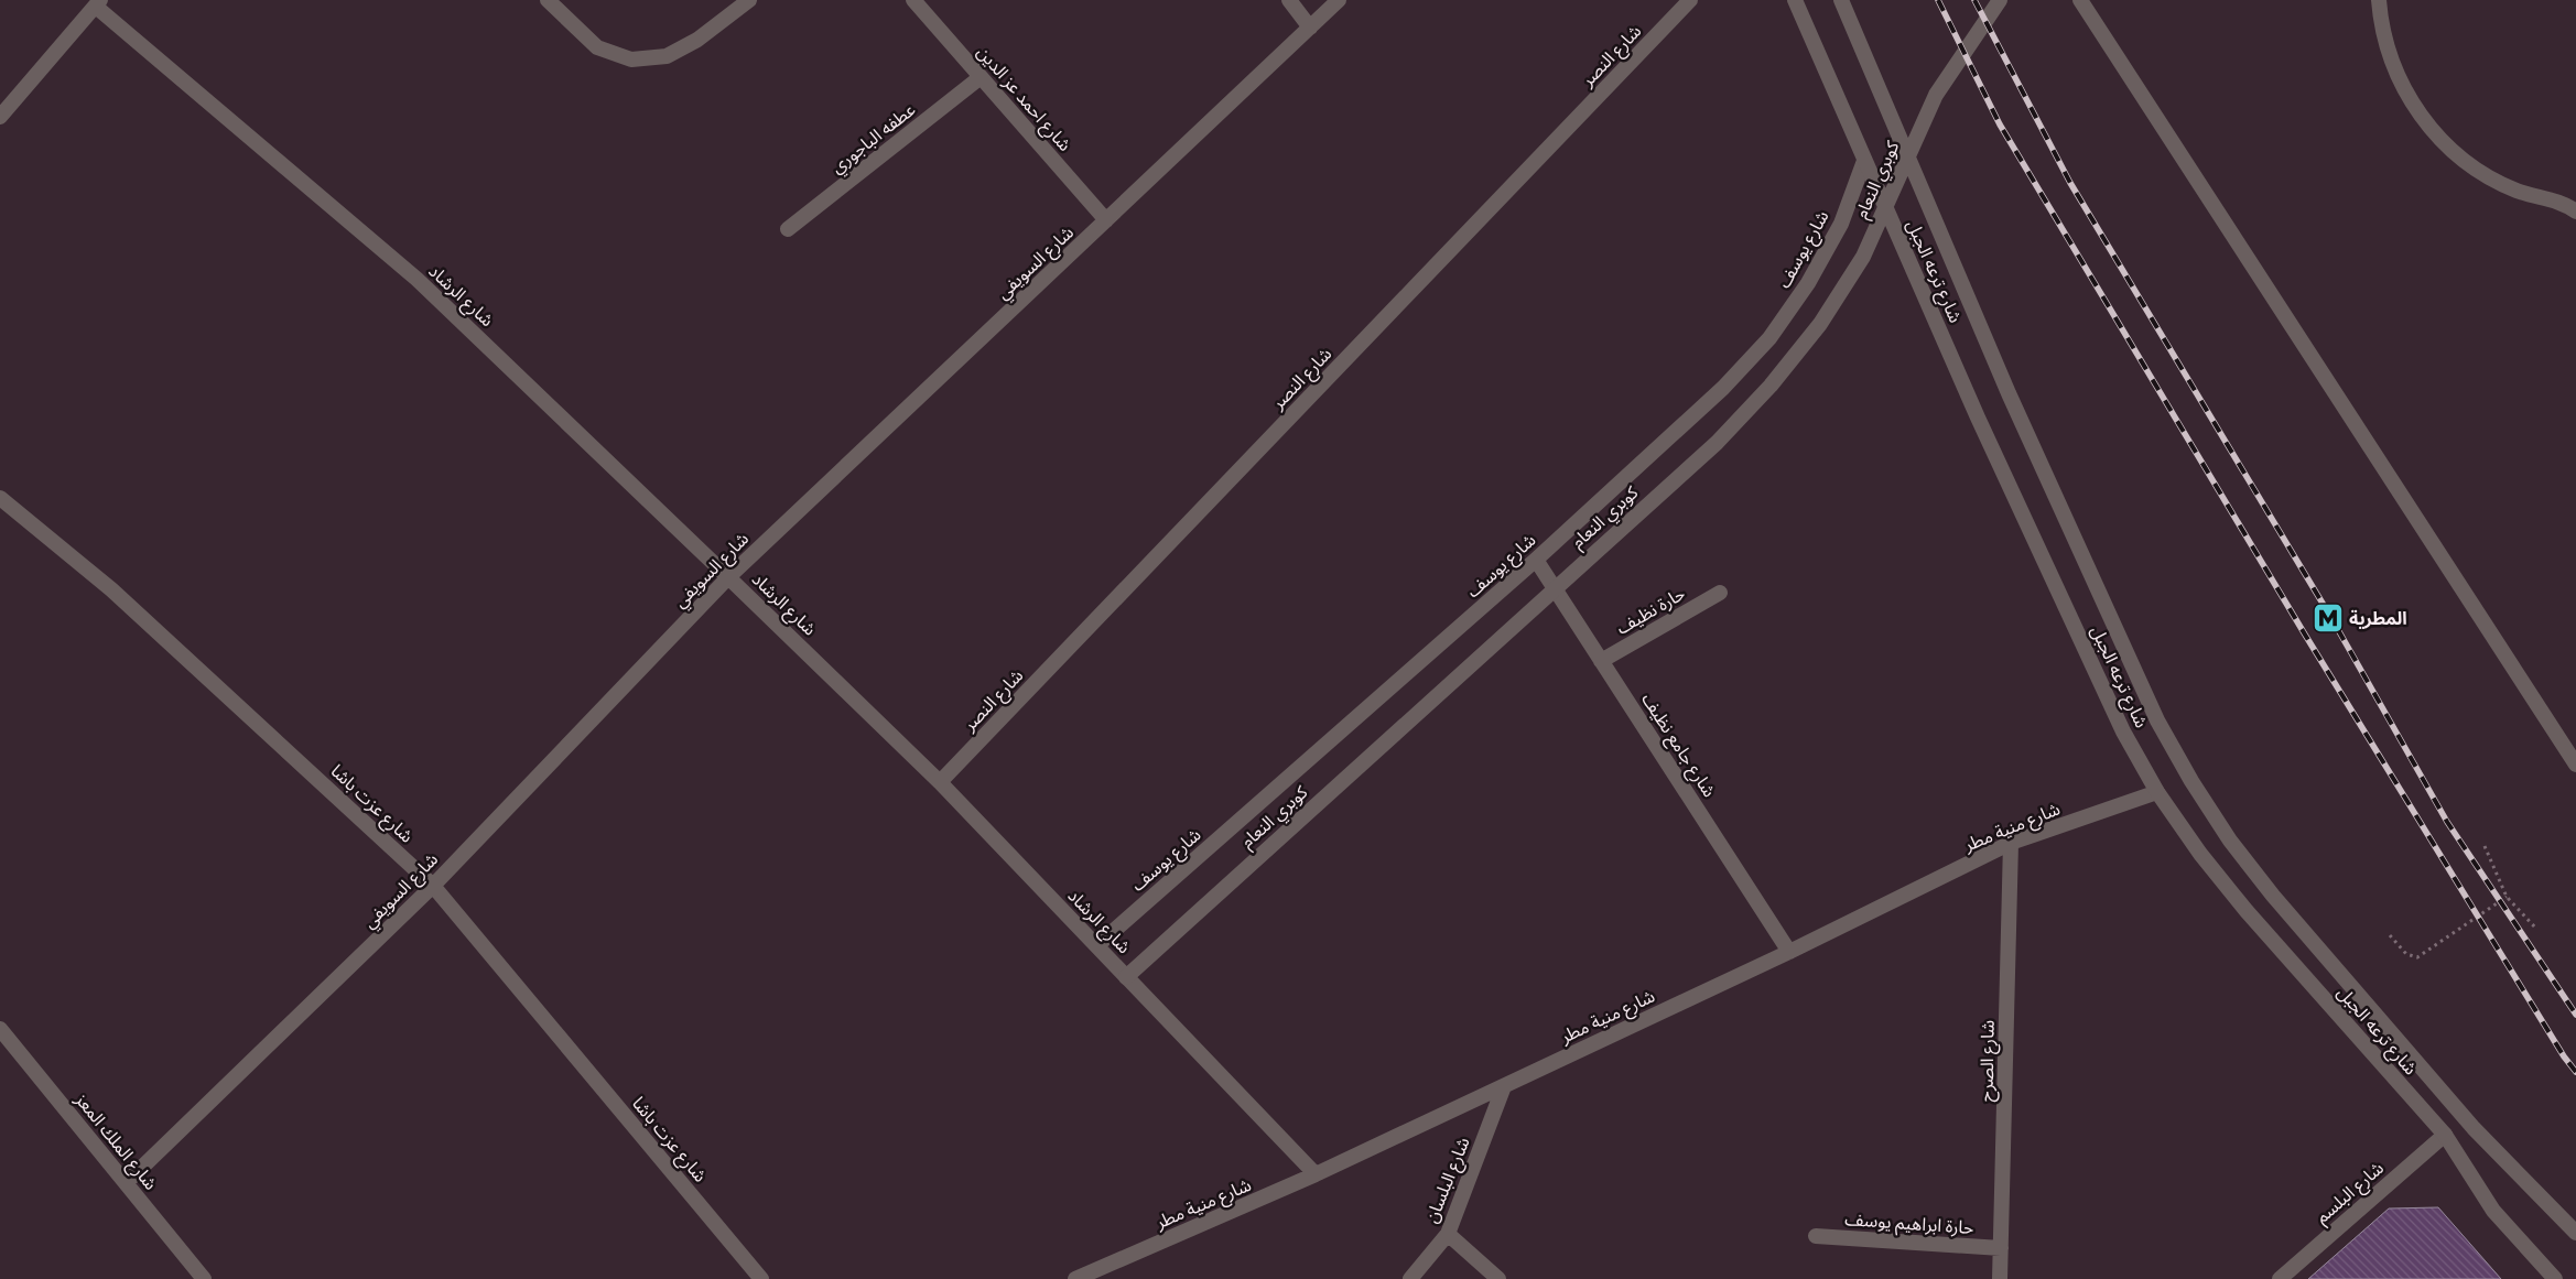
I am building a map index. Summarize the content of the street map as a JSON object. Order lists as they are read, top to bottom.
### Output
{
  "streets": {
    "street": [
      "شارع النصر",
      "شارع احمد عز الدين",
      "عطفه الباجوري",
      "كوبري النعام",
      "شارع يوسف",
      "شارع السويفي",
      "شارع ترعه الجبل",
      "شارع الرشاد",
      "حارة نظيف",
      "شارع جامع نظيف",
      "شارع عزت باشا",
      "شارع منية مطر",
      "شارع الصرح",
      "شارع الملك المعز",
      "شارع البلسان",
      "شارع البلسم",
      "حارة ابراهيم يوسف"
    ]
  },
  "crossings": [
    ["شارع النصر", "شارع الرشاد"],
    ["شارع احمد عز الدين", "عطفه الباجوري"],
    ["شارع احمد عز الدين", "شارع السويفي"],
    ["كوبري النعام", "شارع الرشاد"],
    ["شارع يوسف", "شارع ترعه الجبل"],
    ["شارع يوسف", "شارع الرشاد"],
    ["شارع يوسف", "شارع جامع نظيف"],
    ["شارع السويفي", "شارع الرشاد"],
    ["شارع السويفي", "شارع عزت باشا"],
    ["شارع السويفي", "شارع الملك المعز"],
    ["شارع ترعه الجبل", "شارع منية مطر"],
    ["شارع ترعه الجبل", "شارع البلسم"],
    ["شارع الرشاد", "شارع منية مطر"],
    ["حارة نظيف", "شارع جامع نظيف"],
    ["شارع جامع نظيف", "شارع منية مطر"],
    ["شارع منية مطر", "شارع الصرح"],
    ["شارع منية مطر", "شارع البلسان"],
    ["شارع الصرح", "حارة ابراهيم يوسف"]
  ],
  "places": {
    "metro station": ["المطرية"]
  }
}
